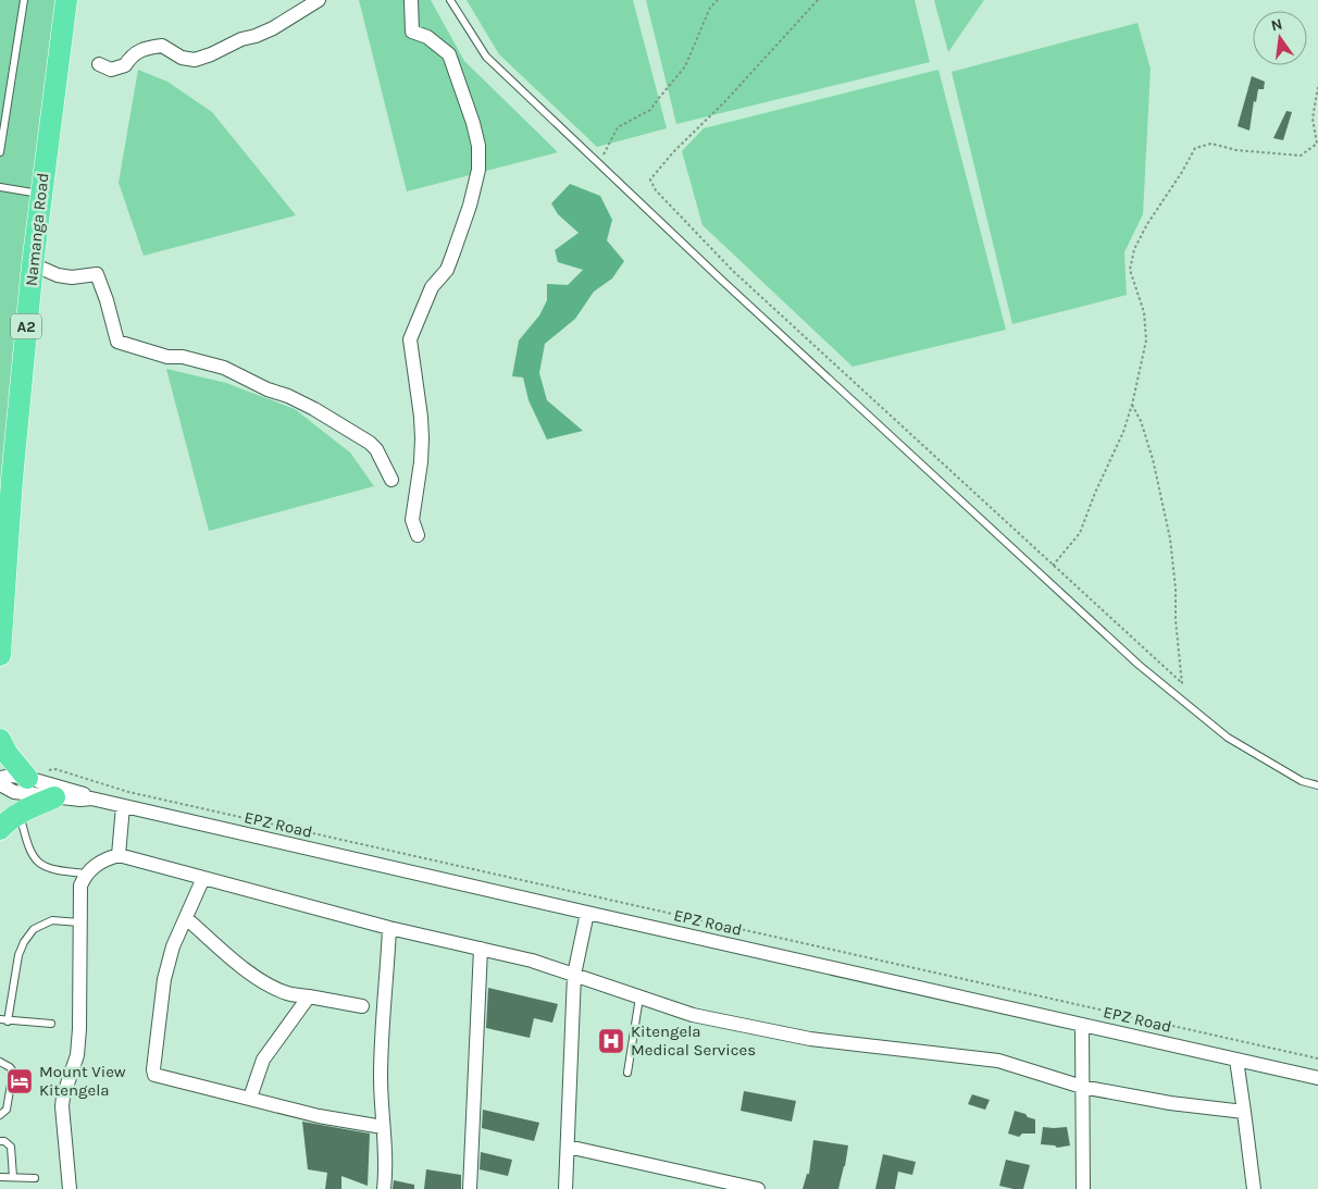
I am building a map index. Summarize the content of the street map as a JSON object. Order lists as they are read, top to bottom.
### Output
{
  "streets": {
    "highway": ["Namanga Road", "A2"],
    "street": ["EPZ Road"]
  },
  "places": {
    "hospital": ["Kitengela Medical Services"],
    "hotel": ["Mount View Kitengela"]
  },
  "north": "top"
}
